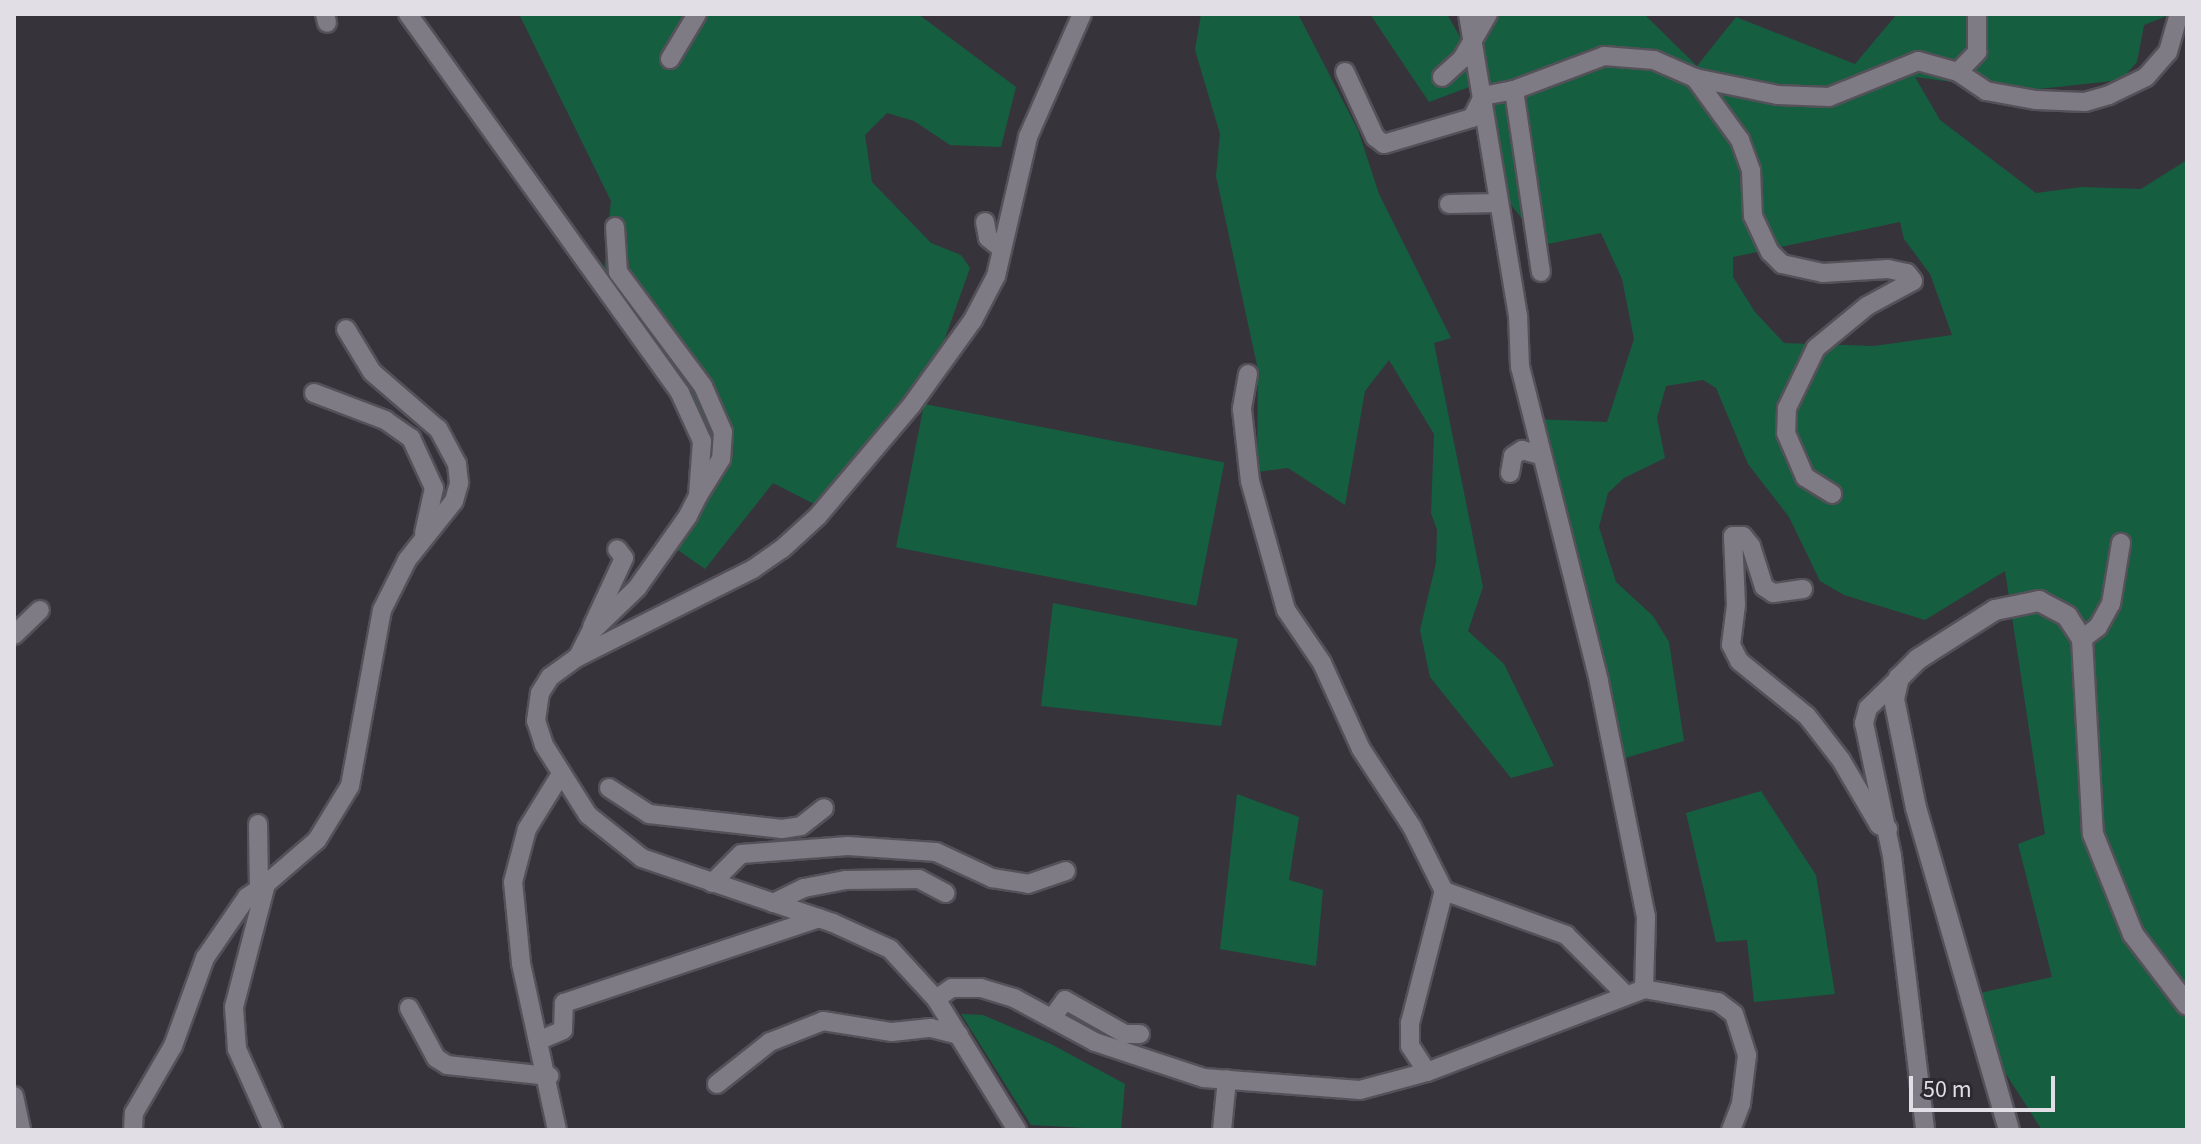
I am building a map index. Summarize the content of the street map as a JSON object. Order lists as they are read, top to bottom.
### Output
{
  "scale_bar": "50 m"
}
